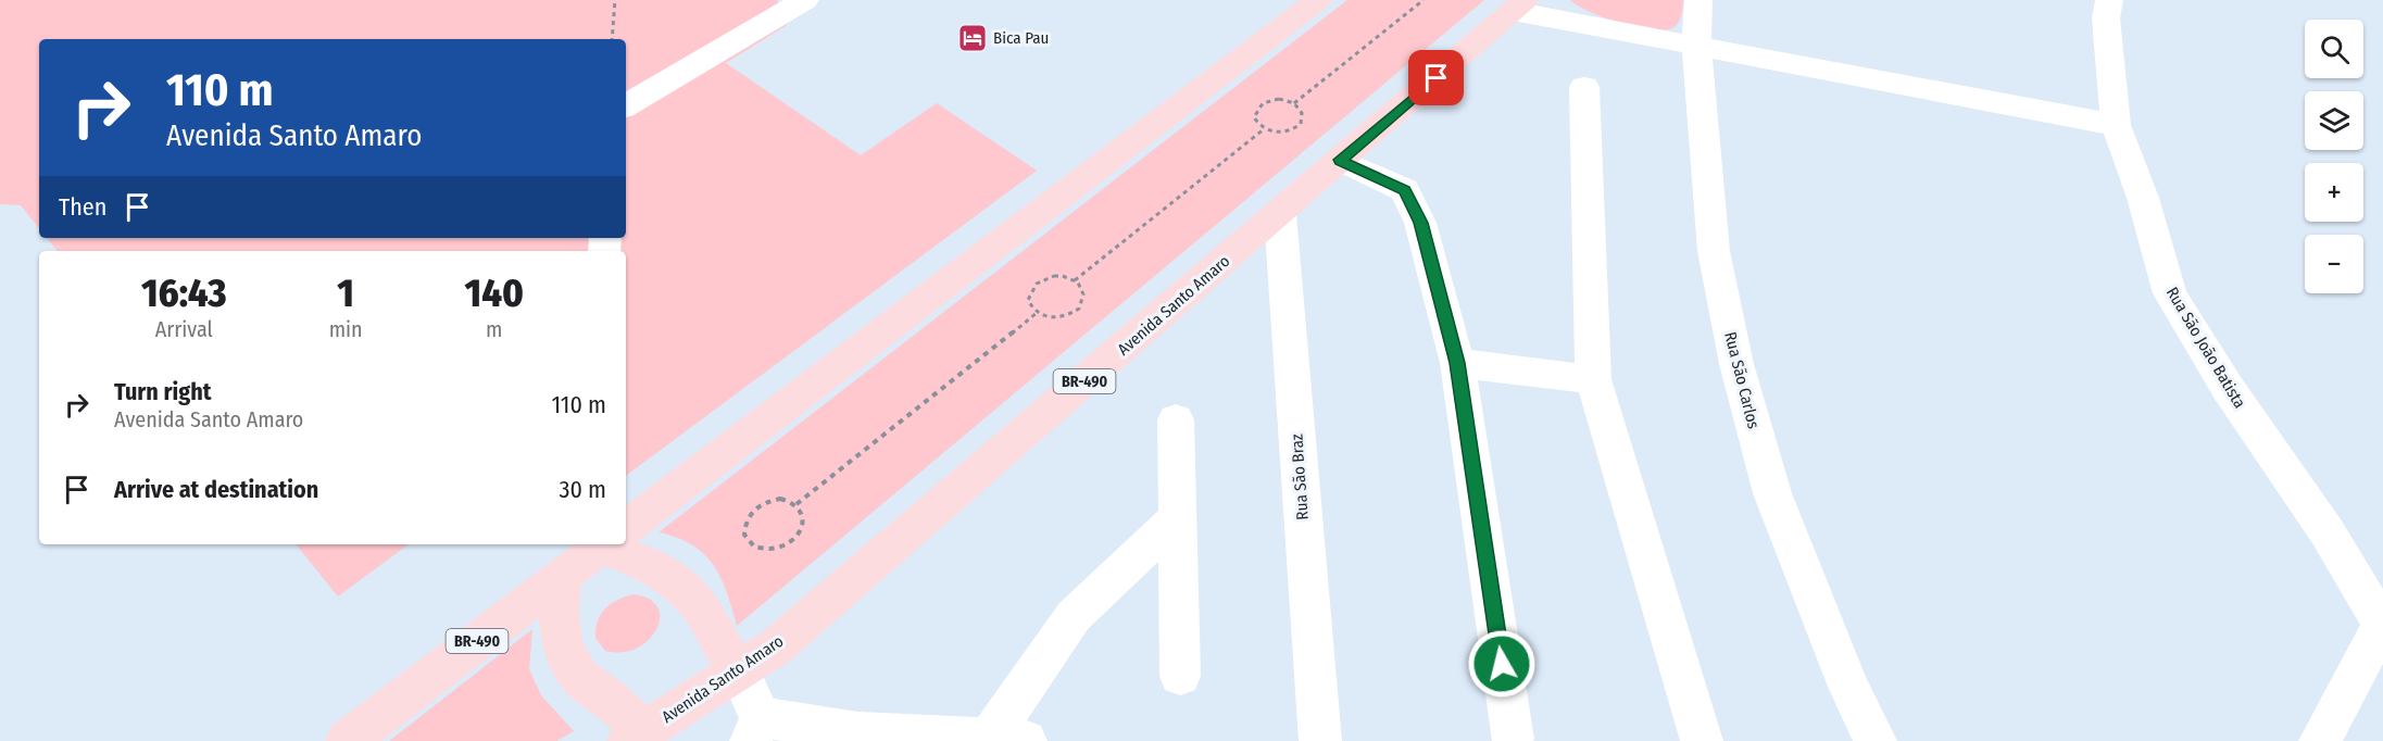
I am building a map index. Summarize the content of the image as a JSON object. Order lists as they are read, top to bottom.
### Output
{
  "streets": {
    "main road": ["Avenida Santo Amaro", "BR-490"],
    "street": ["Rua São João Batista", "Rua São Carlos", "Rua São Braz"]
  },
  "crossings": [
    ["Avenida Santo Amaro", "Rua São Braz"]
  ],
  "places": {
    "hotel": ["Bica Pau"]
  },
  "page": {
    "map_buttons": ["+", "−"],
    "turn": ["110 m", "Avenida Santo Amaro"],
    "then": "Then",
    "eta": [
      "16:43",
      "Arrival",
      "1",
      "min",
      "140",
      "m"
    ],
    "list": [
      {
        "name": "Turn right",
        "note": "Avenida Santo Amaro",
        "value": "110 m"
      },
      {
        "name": "Arrive at destination",
        "value": "30 m"
      }
    ]
  }
}
